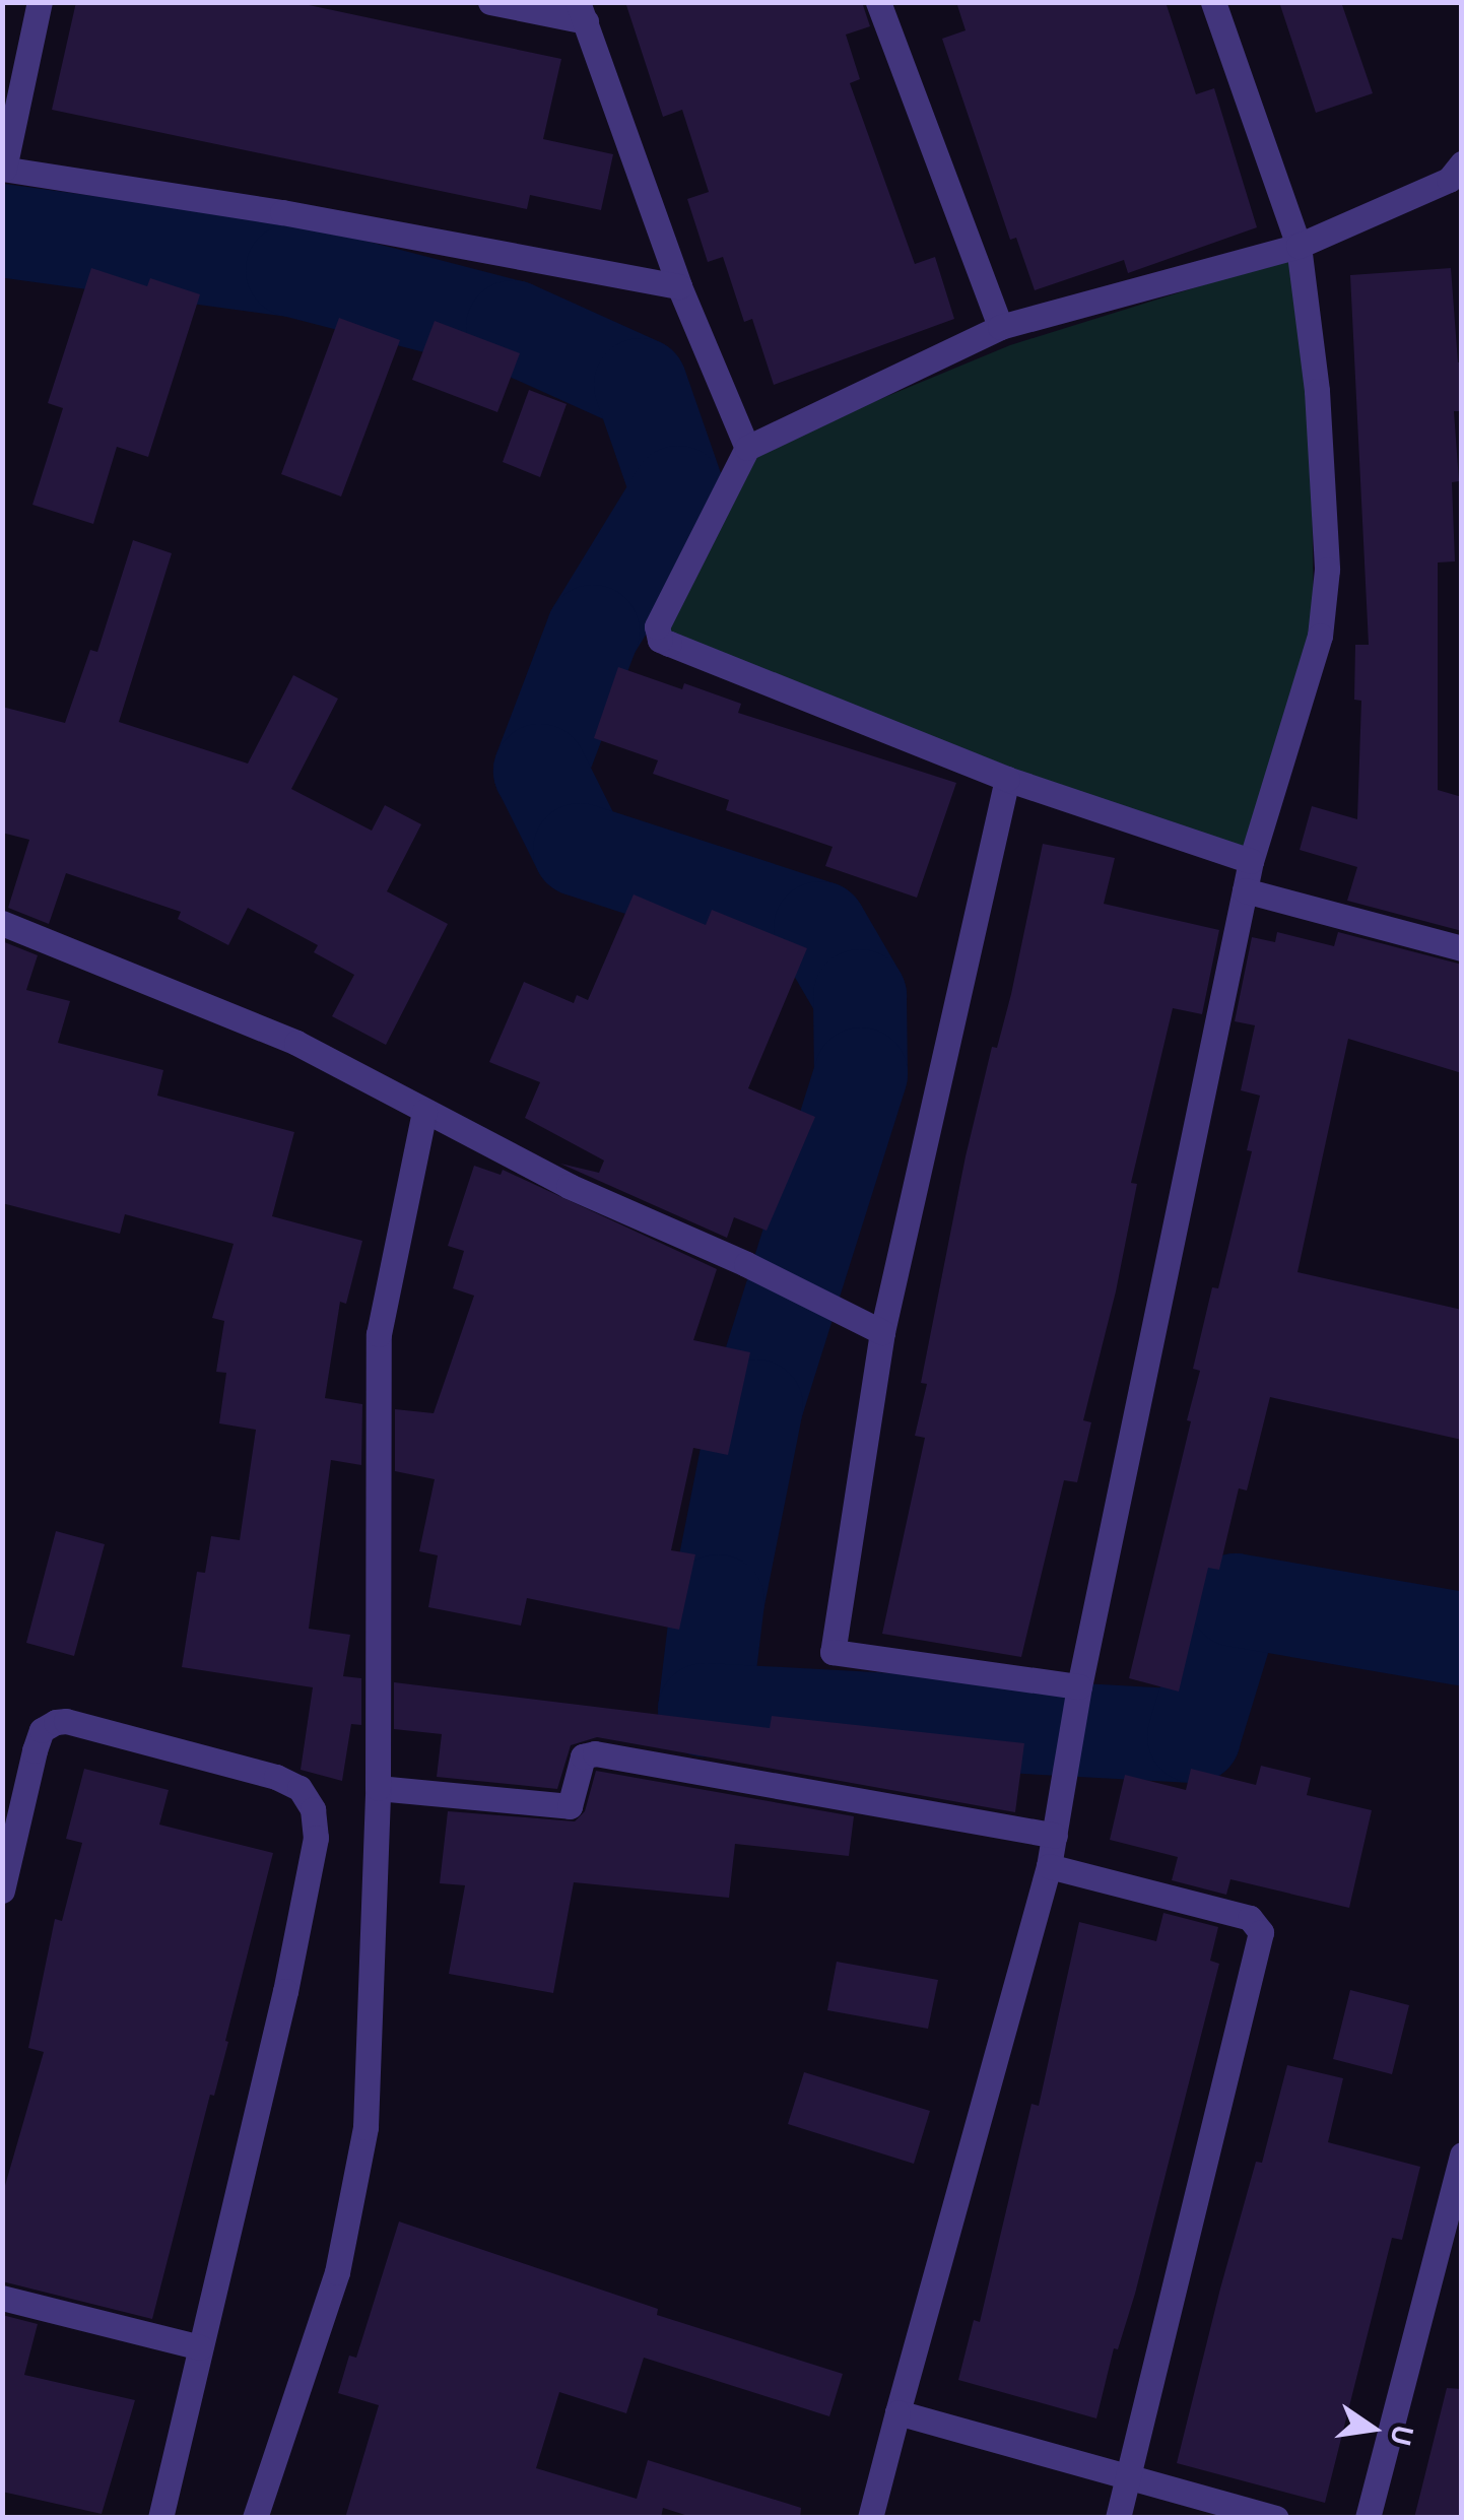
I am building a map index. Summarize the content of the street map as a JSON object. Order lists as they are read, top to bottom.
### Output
{
  "north": "right"
}
